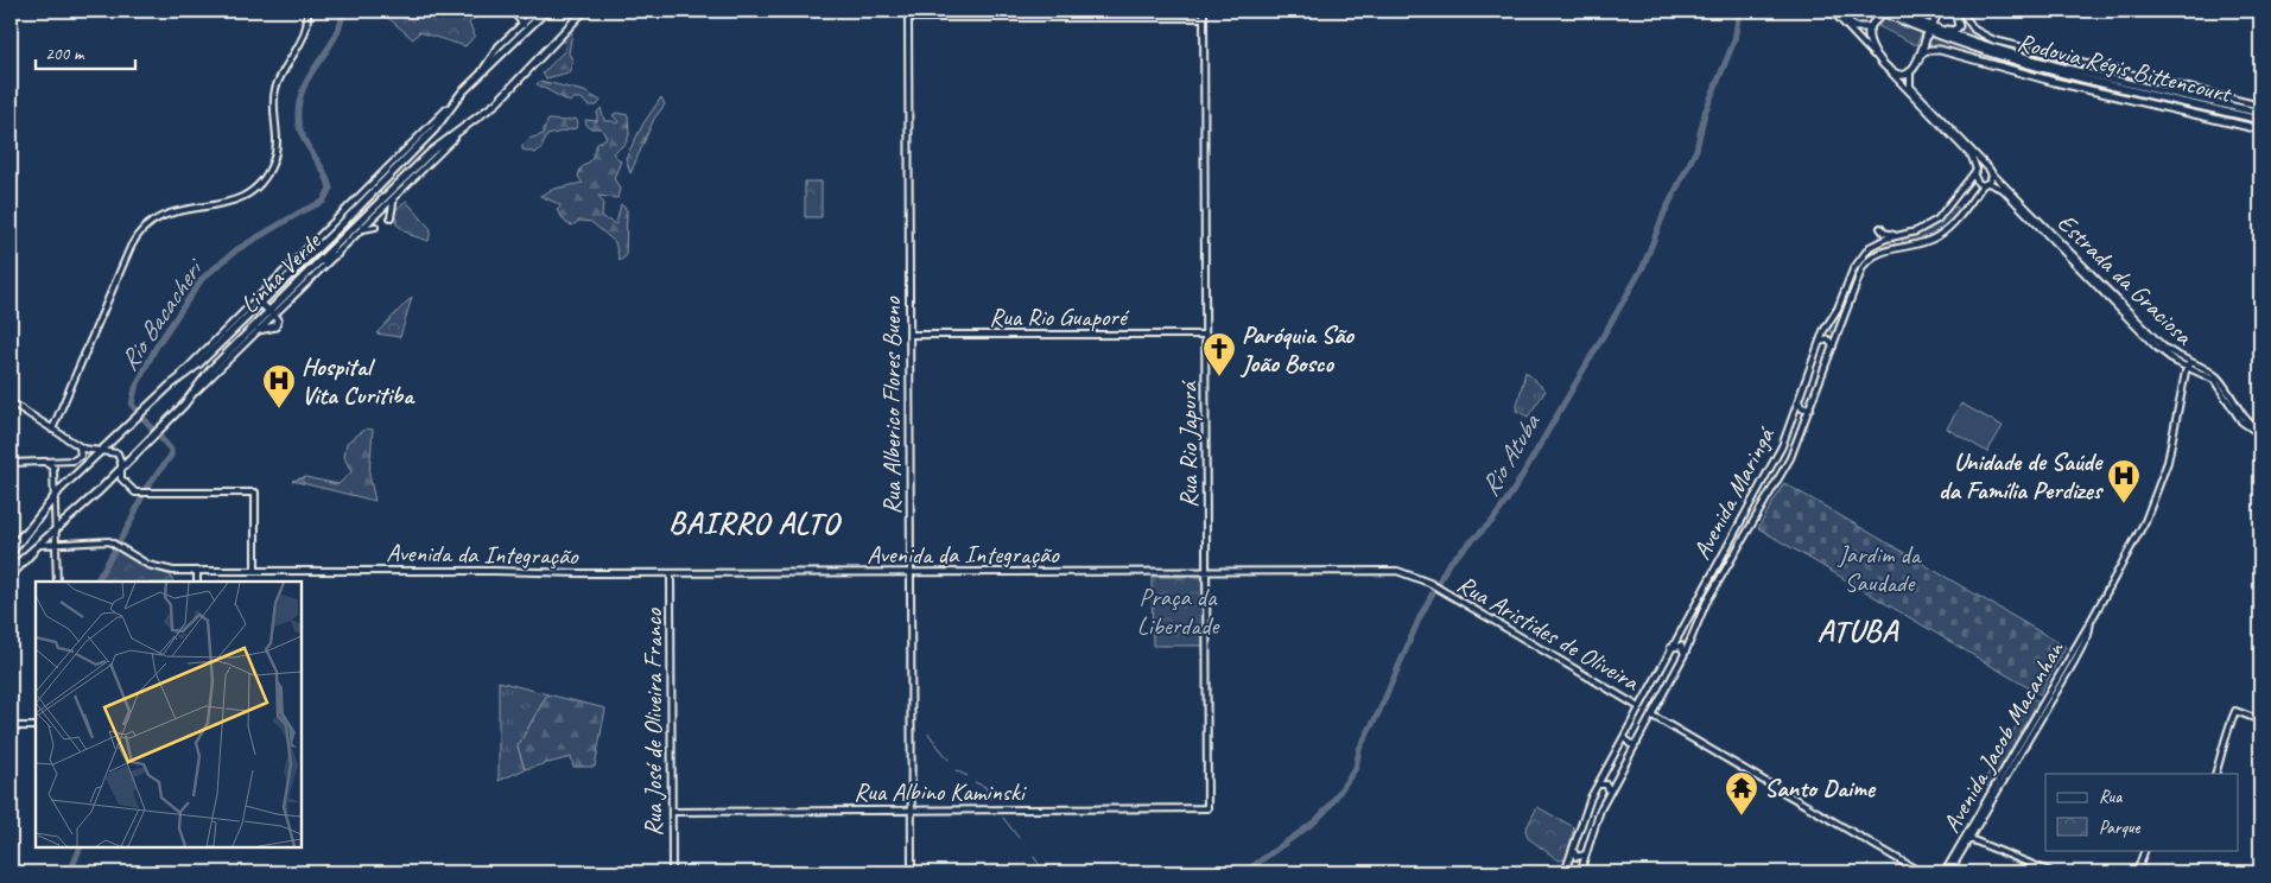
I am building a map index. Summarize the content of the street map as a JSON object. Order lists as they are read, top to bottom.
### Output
{
  "streets": {
    "highway": ["Rodovia Régis Bittencourt", "Linha Verde"],
    "main road": [
      "Estrada da Graciosa",
      "Rua Rio Guaporé",
      "Rua Alberico Flores Bueno",
      "Rua Rio Japurá",
      "Avenida Maringá",
      "Avenida da Integração",
      "Rua Aristides de Oliveira",
      "Rua José de Oliveira Franco",
      "Avenida Jacob Macanhan",
      "Rua Albino Kaminski"
    ]
  },
  "crossings": [
    ["Estrada da Graciosa", "Avenida Maringá"],
    ["Estrada da Graciosa", "Avenida Jacob Macanhan"],
    ["Rua Rio Guaporé", "Rua Alberico Flores Bueno"],
    ["Rua Rio Guaporé", "Rua Rio Japurá"],
    ["Rua Alberico Flores Bueno", "Avenida da Integração"],
    ["Rua Alberico Flores Bueno", "Rua Albino Kaminski"],
    ["Rua Rio Japurá", "Avenida da Integração"],
    ["Rua Rio Japurá", "Rua Albino Kaminski"],
    ["Avenida Maringá", "Rua Aristides de Oliveira"],
    ["Avenida da Integração", "Rua Aristides de Oliveira"],
    ["Avenida da Integração", "Rua José de Oliveira Franco"],
    ["Rua José de Oliveira Franco", "Rua Albino Kaminski"]
  ],
  "districts": ["BAIRRO ALTO", "ATUBA"],
  "water": ["Rio Bacacheri", "Rio Atuba"],
  "parks": ["Jardim da Saudade", "Praça da Liberdade"],
  "places": {
    "church": ["Paróquia São João Bosco"],
    "hospital": ["Hospital Vita Curitiba", "Unidade de Saúde da Família Perdizes"],
    "temple": ["Santo Daime"]
  },
  "legend": ["Rua", "Parque"],
  "scale_bar": "200 m"
}
